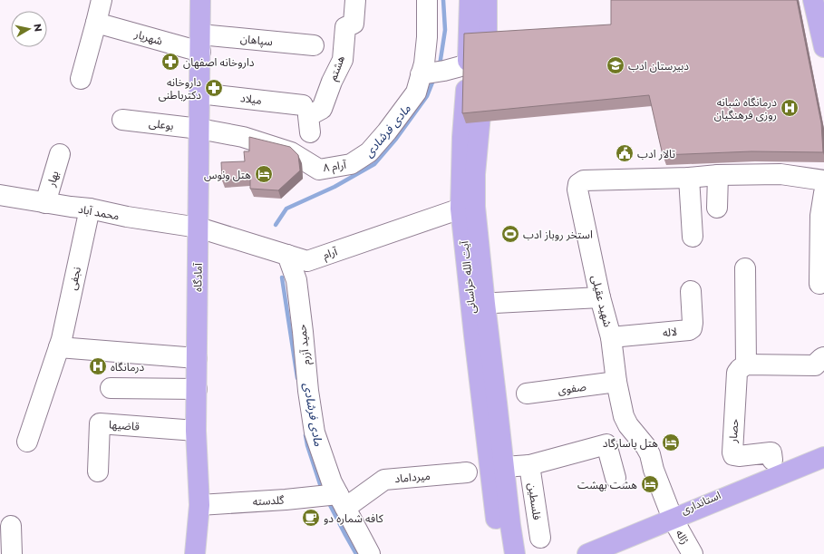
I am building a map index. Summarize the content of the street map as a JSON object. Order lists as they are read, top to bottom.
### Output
{
  "streets": {
    "main road": ["آمادگاه", "آیت الله خراسانی", "استانداری"],
    "street": [
      "شهریار",
      "سپاهان",
      "هشتم",
      "میلاد",
      "بوعلی",
      "۸ آرام",
      "بهار",
      "محمد آباد",
      "آرام",
      "نجفی",
      "شهید عقیلی",
      "لاله",
      "حمید آزرم",
      "صفوی",
      "قاضیها",
      "حصار",
      "میرداماد",
      "گلدسته",
      "فلسطین",
      "ژاله"
    ]
  },
  "crossings": [
    ["شهریار", "سپاهان"],
    ["شهریار", "آمادگاه"],
    ["سپاهان", "آمادگاه"],
    ["میلاد", "آمادگاه"],
    ["بوعلی", "۸ آرام"],
    ["بوعلی", "آمادگاه"],
    ["۸ آرام", "آمادگاه"],
    ["بهار", "محمد آباد"],
    ["محمد آباد", "آرام"],
    ["محمد آباد", "آمادگاه"],
    ["محمد آباد", "نجفی"],
    ["آرام", "آمادگاه"],
    ["آرام", "آیت الله خراسانی"],
    ["آرام", "حمید آزرم"],
    ["آمادگاه", "قاضیها"],
    ["آمادگاه", "گلدسته"],
    ["شهید عقیلی", "لاله"],
    ["شهید عقیلی", "صفوی"],
    ["شهید عقیلی", "استانداری"],
    ["شهید عقیلی", "ژاله"],
    ["حمید آزرم", "میرداماد"],
    ["حمید آزرم", "گلدسته"],
    ["میرداماد", "گلدسته"],
    ["استانداری", "ژاله"]
  ],
  "water": ["مادی فرشادی"],
  "places": {
    "pharmacy": ["داروخانه اصفهان", "داروخانه دکترباطنی"],
    "school or university": ["دبیرستان ادب"],
    "hospital": ["درمانگاه شبانه روزی فرهنگیان", "درمانگاه"],
    "public building": ["تالار ادب"],
    "hotel": ["هتل ونوس", "هتل پاسارگاد", "هشت بهشت"],
    "sports": ["استخر روباز ادب"],
    "cafe": ["کافه شماره دو"]
  },
  "north": "right"
}
